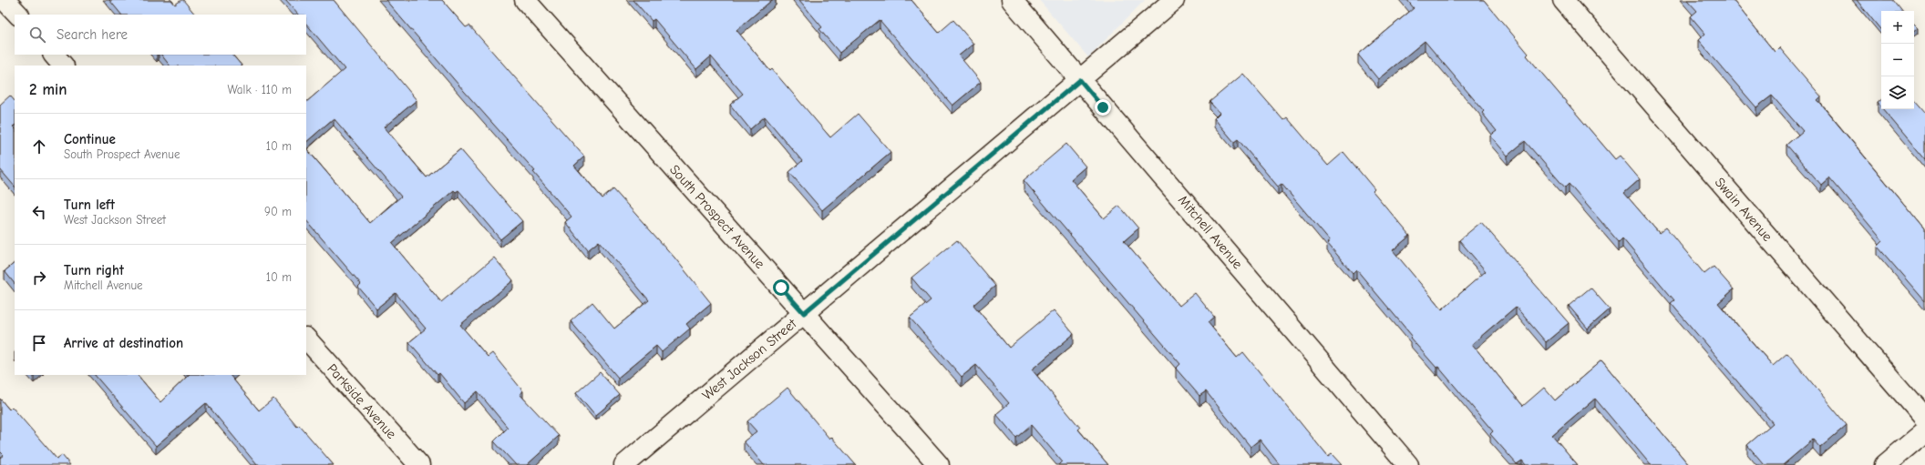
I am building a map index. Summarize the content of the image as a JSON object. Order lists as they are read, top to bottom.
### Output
{
  "streets": {
    "street": [
      "Swain Avenue",
      "South Prospect Avenue",
      "Mitchell Avenue",
      "West Jackson Street",
      "Parkside Avenue"
    ]
  },
  "crossings": [
    ["South Prospect Avenue", "West Jackson Street"],
    ["Mitchell Avenue", "West Jackson Street"]
  ],
  "page": {
    "map_buttons": ["+", "−"],
    "search": "Search here",
    "heading": ["2 min", "Walk · 110 m"],
    "list": [
      ["Continue", "South Prospect Avenue", "10 m"],
      ["Turn left", "West Jackson Street", "90 m"],
      ["Turn right", "Mitchell Avenue", "10 m"],
      "Arrive at destination"
    ]
  }
}
